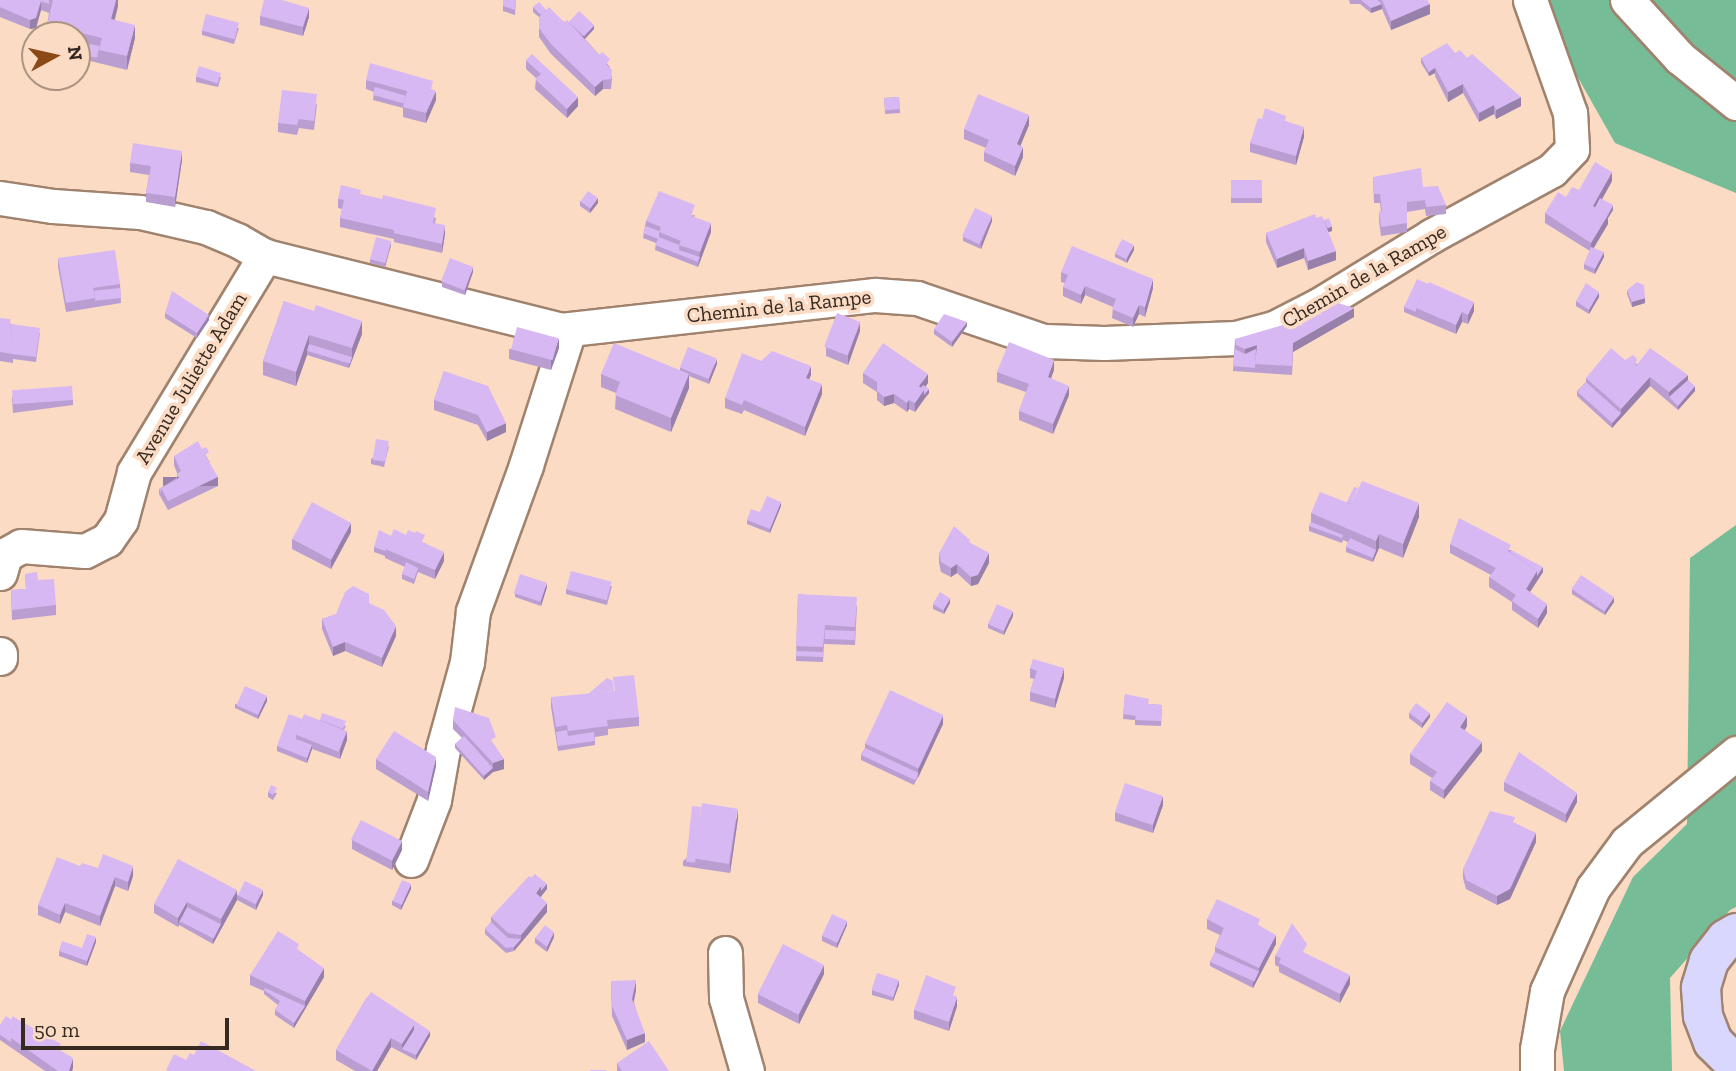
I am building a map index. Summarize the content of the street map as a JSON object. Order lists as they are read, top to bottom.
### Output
{
  "streets": {
    "street": ["Chemin de la Rampe", "Avenue Juliette Adam"]
  },
  "crossings": [
    ["Chemin de la Rampe", "Avenue Juliette Adam"]
  ],
  "scale_bar": "50 m",
  "north": "right"
}
